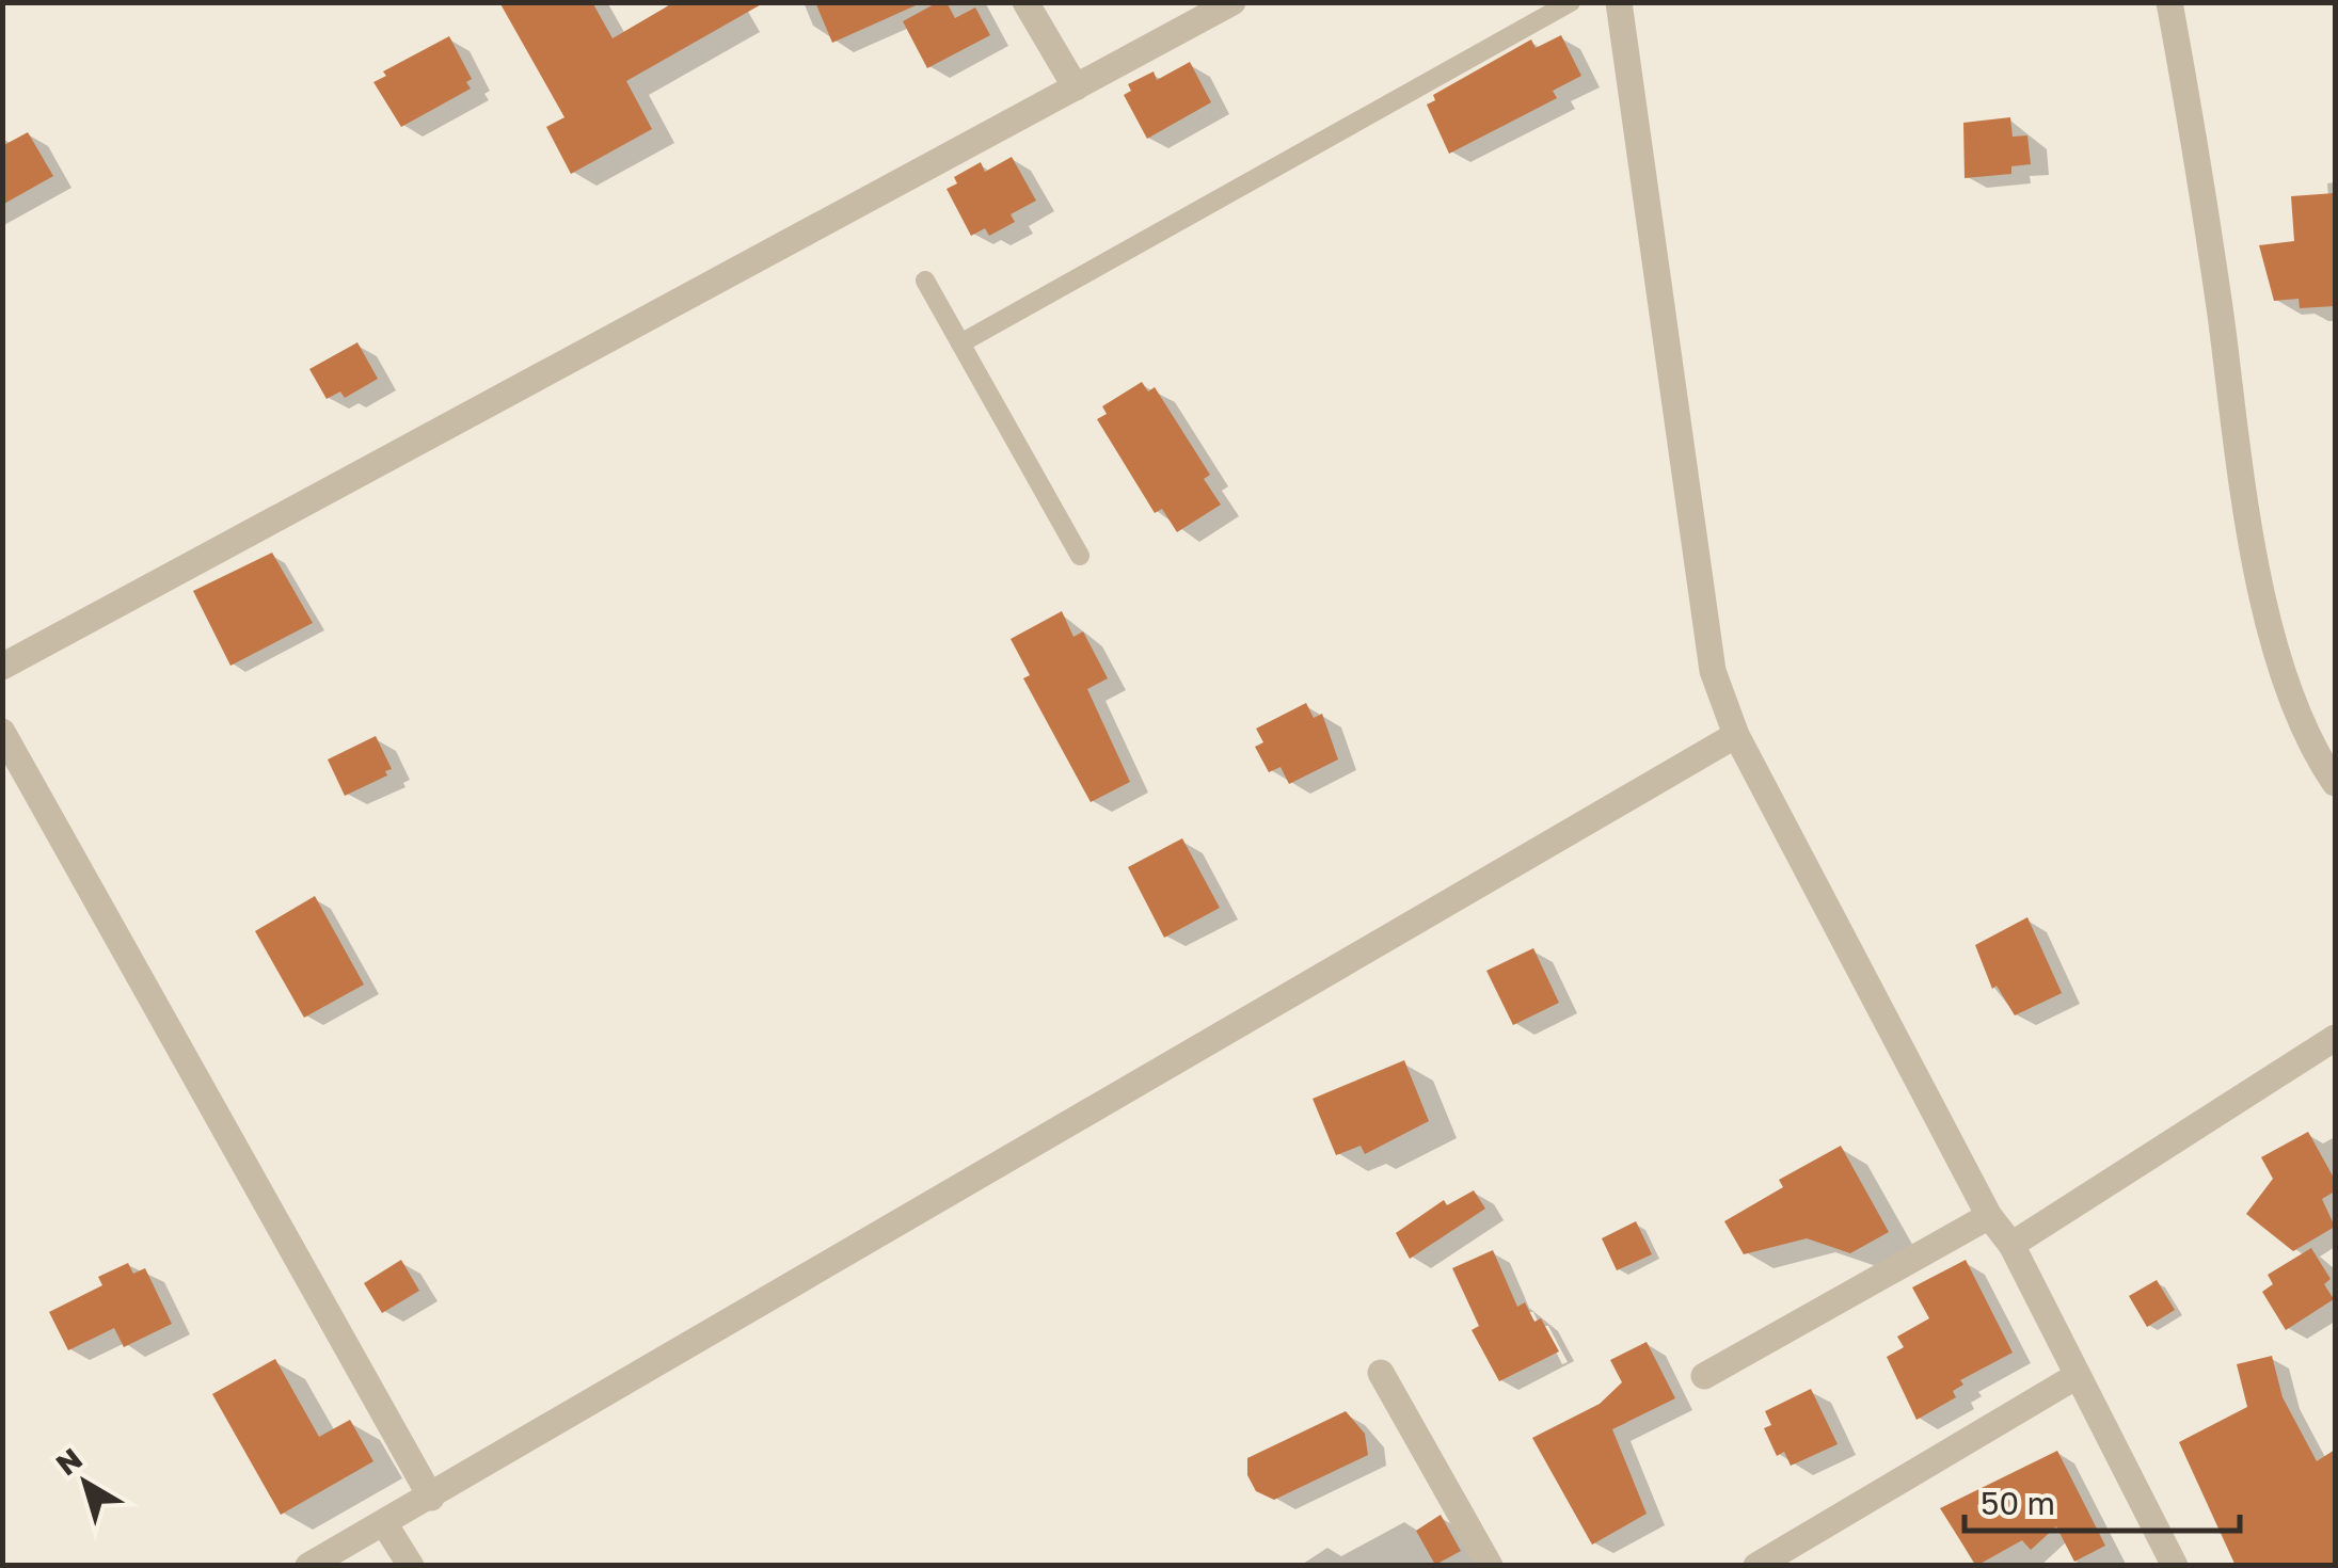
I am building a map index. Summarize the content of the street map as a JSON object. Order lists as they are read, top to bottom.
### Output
{
  "scale_bar": "50 m",
  "north": "top left"
}
